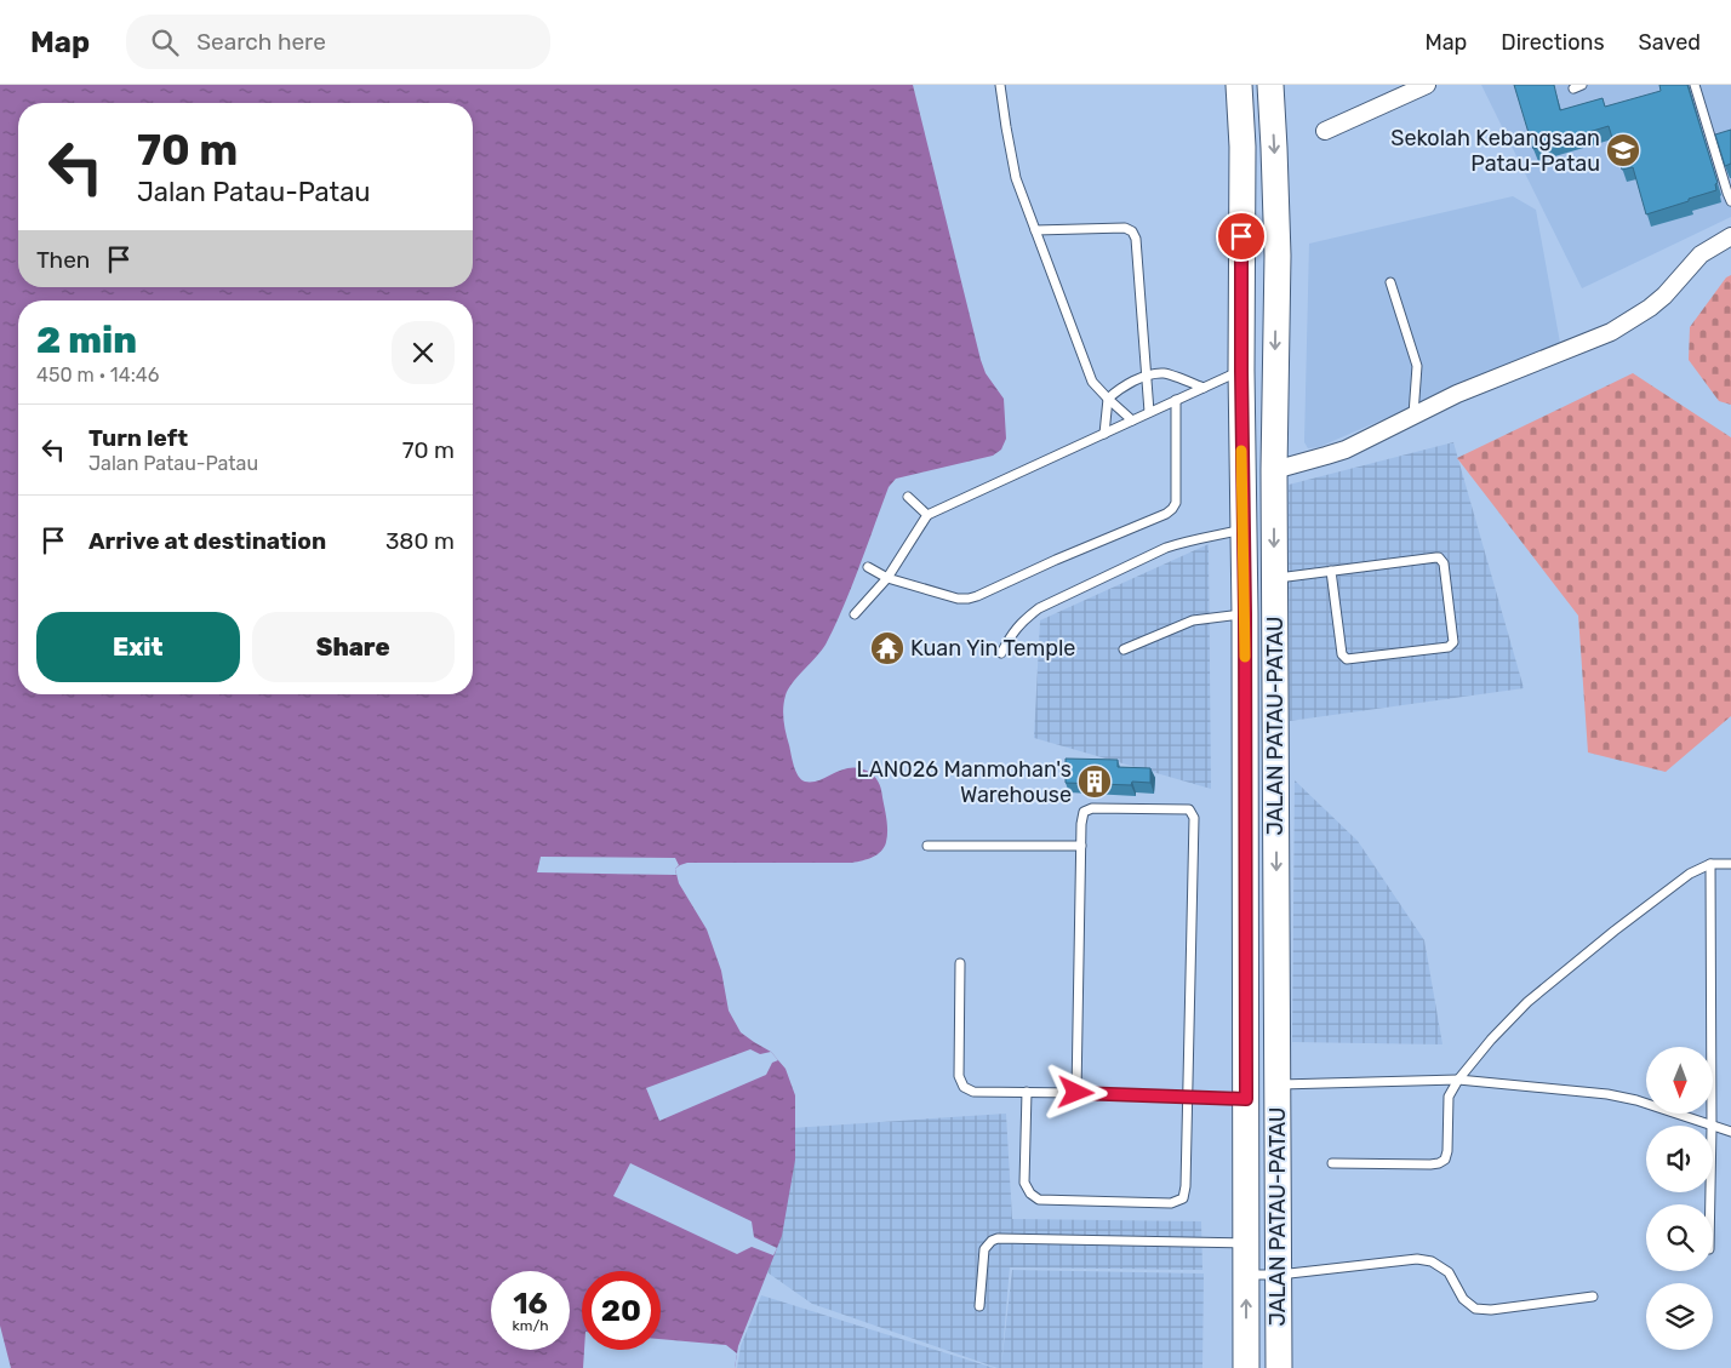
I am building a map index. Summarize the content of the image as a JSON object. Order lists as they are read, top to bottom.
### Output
{
  "streets": {
    "main road": ["JALAN PATAU-PATAU"]
  },
  "places": {
    "school or university": ["Sekolah Kebangsaan Patau-Patau"],
    "temple": ["Kuan Yin Temple"],
    "building": ["LAN026 Manmohan's Warehouse"]
  },
  "north": "bottom",
  "page": {
    "header": "Map",
    "search": "Search here",
    "nav": ["Map", "Directions", "Saved"],
    "turn": ["70 m", "Jalan Patau-Patau"],
    "then": "Then",
    "heading": ["2 min", "450 m · 14:46"],
    "list": [
      {
        "name": "Turn left",
        "note": "Jalan Patau-Patau",
        "value": "70 m"
      },
      {
        "name": "Arrive at destination",
        "value": "380 m"
      }
    ],
    "buttons": ["Exit", "Share"],
    "speed": "16 km/h",
    "limit": "20"
  }
}
